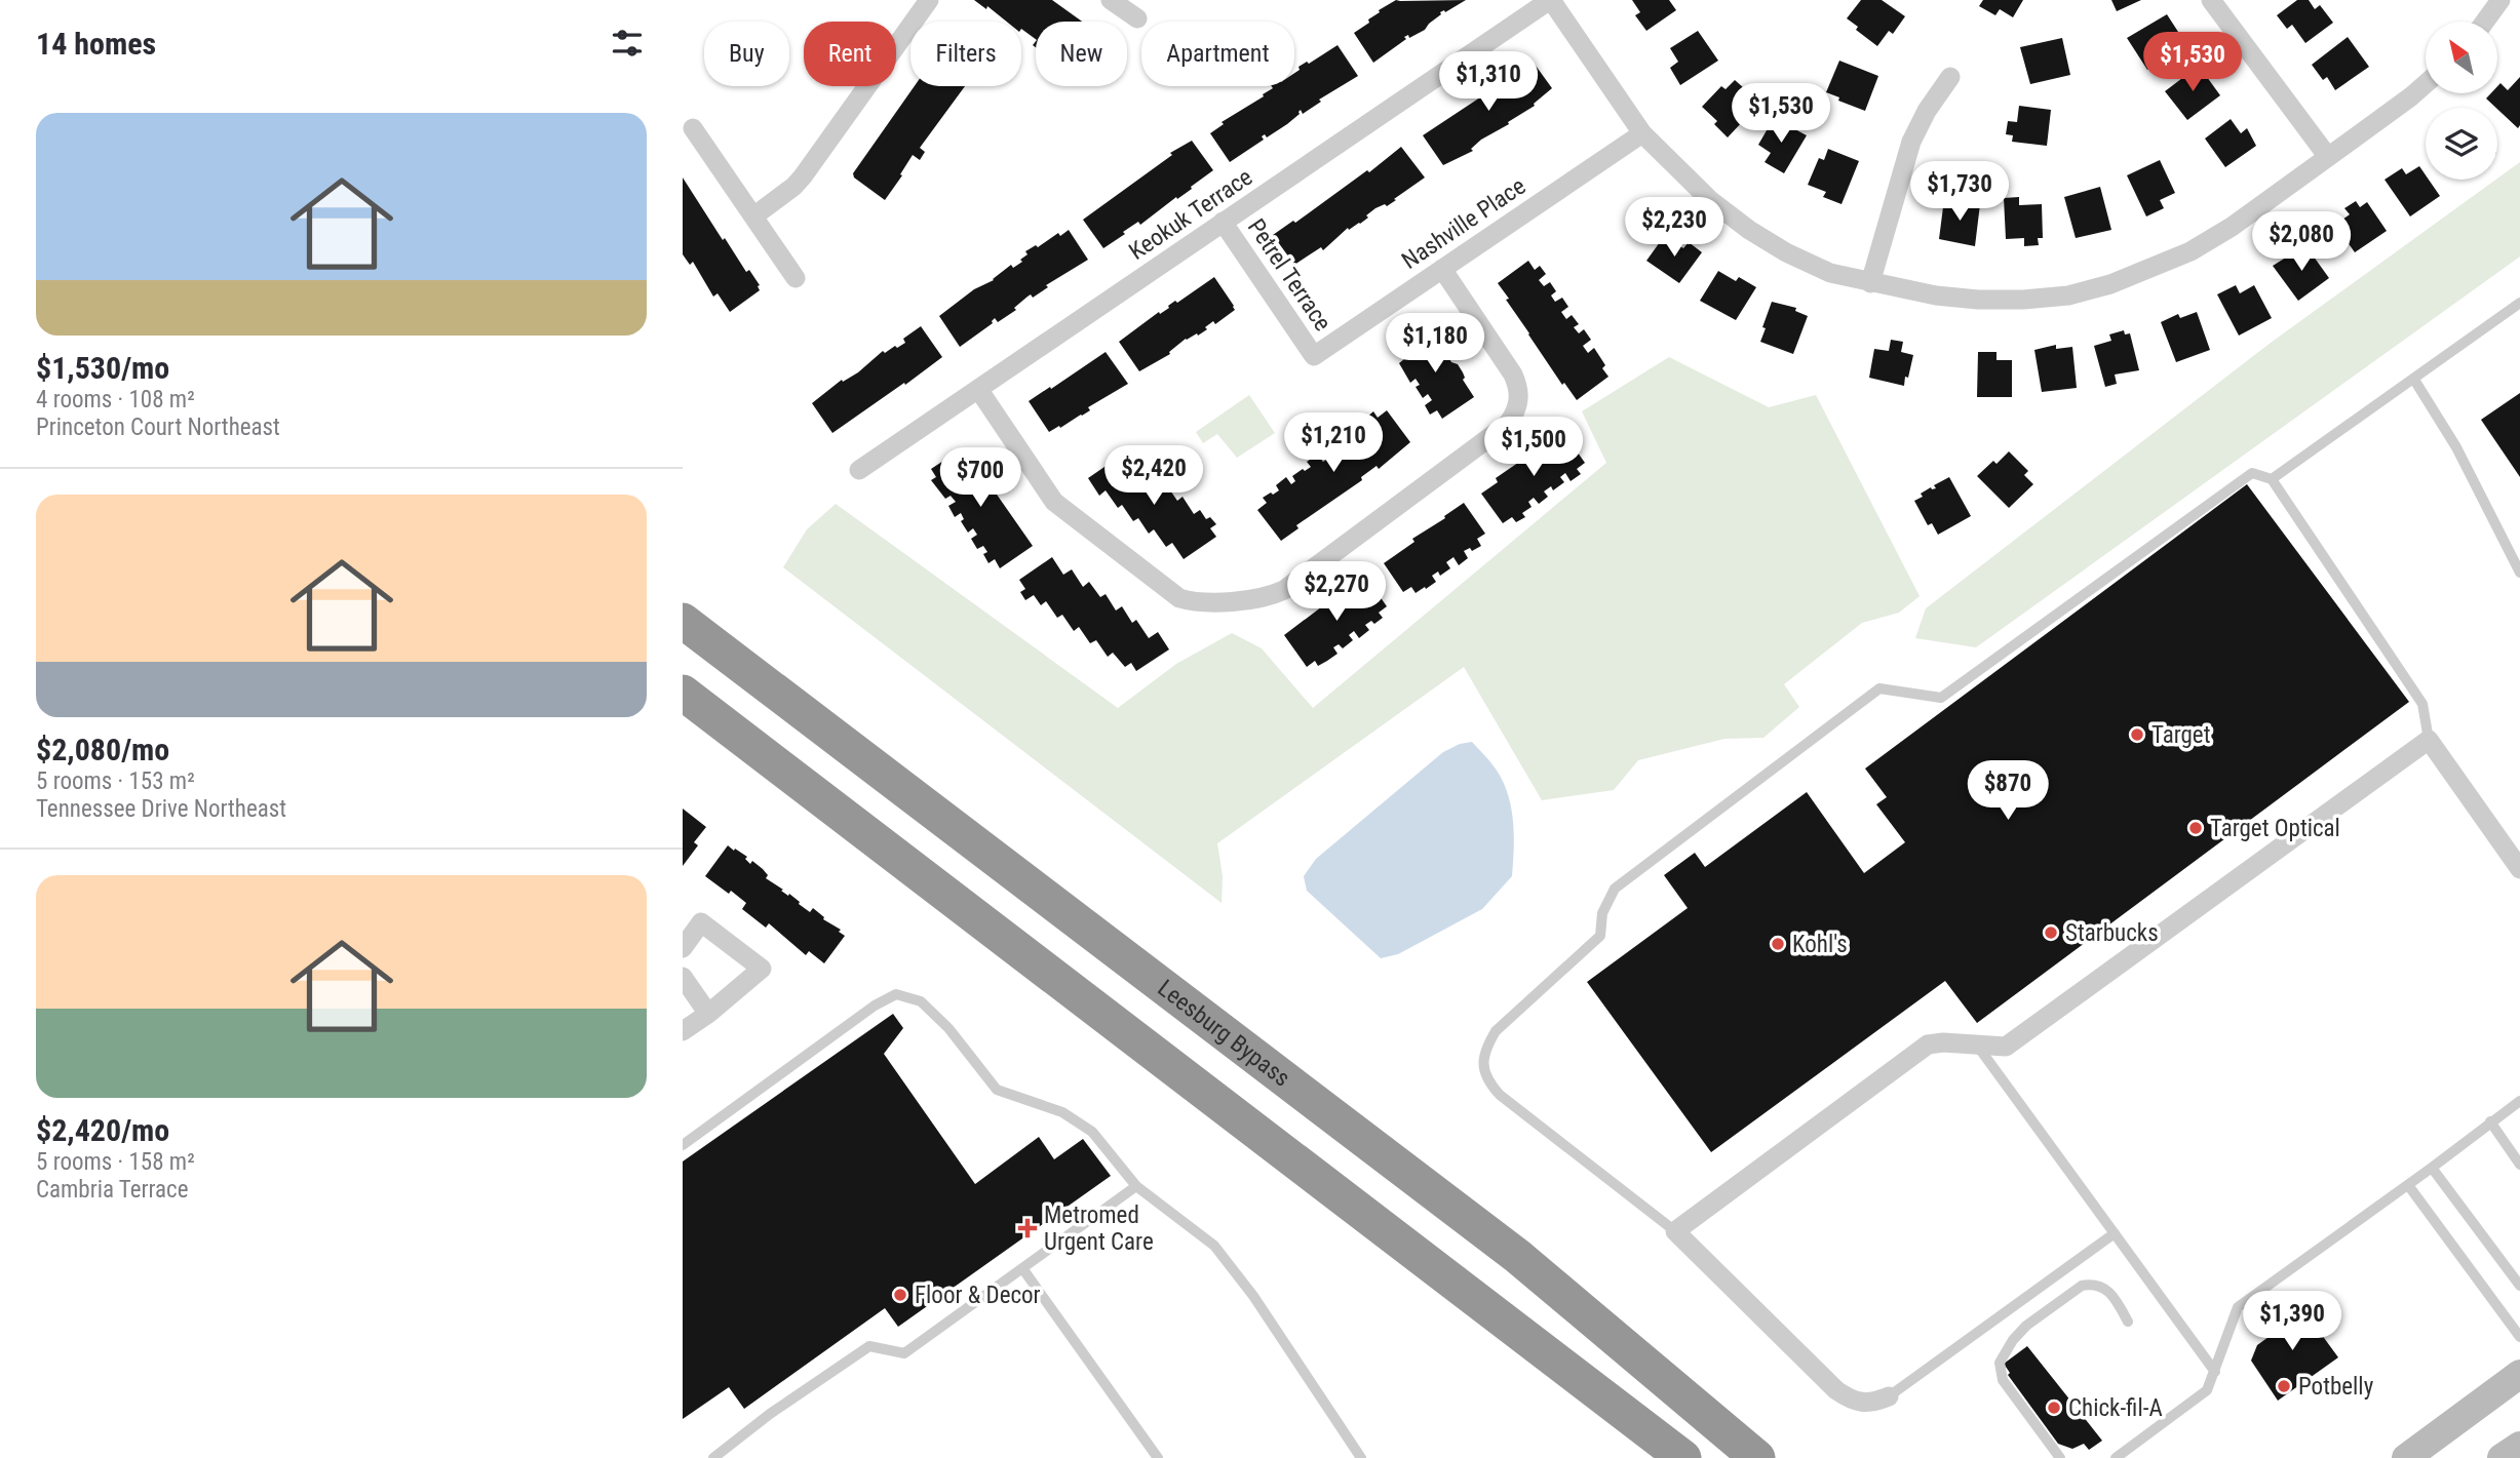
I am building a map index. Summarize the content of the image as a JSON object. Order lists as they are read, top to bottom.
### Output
{
  "streets": {
    "highway": ["Leesburg Bypass"],
    "street": ["Keokuk Terrace", "Nashville Place", "Petrel Terrace"]
  },
  "crossings": [
    ["Keokuk Terrace", "Petrel Terrace"],
    ["Nashville Place", "Petrel Terrace"]
  ],
  "places": {
    "other": [
      "Target",
      "Target Optical",
      "Starbucks",
      "Kohl's",
      "Floor & Decor",
      "Potbelly",
      "Chick-fil-A"
    ],
    "health": ["Metromed Urgent Care"]
  },
  "north": "top left",
  "page": {
    "heading": "14 homes",
    "chip": [
      "Buy",
      "Rent",
      "Filters",
      "New",
      "Apartment"
    ],
    "price": [
      "$1,530",
      "$1,310",
      "$1,530",
      "$1,730",
      "$2,230",
      "$2,080",
      "$1,180",
      "$1,210",
      "$1,500",
      "$2,420",
      "$700",
      "$2,270",
      "$870",
      "$1,390"
    ],
    "list": [
      {
        "name": "$1,530/mo",
        "note": "4 rooms · 108 m² · Princeton Court Northeast"
      },
      {
        "name": "$2,080/mo",
        "note": "5 rooms · 153 m² · Tennessee Drive Northeast"
      },
      {
        "name": "$2,420/mo",
        "note": "5 rooms · 158 m² · Cambria Terrace"
      }
    ]
  }
}
